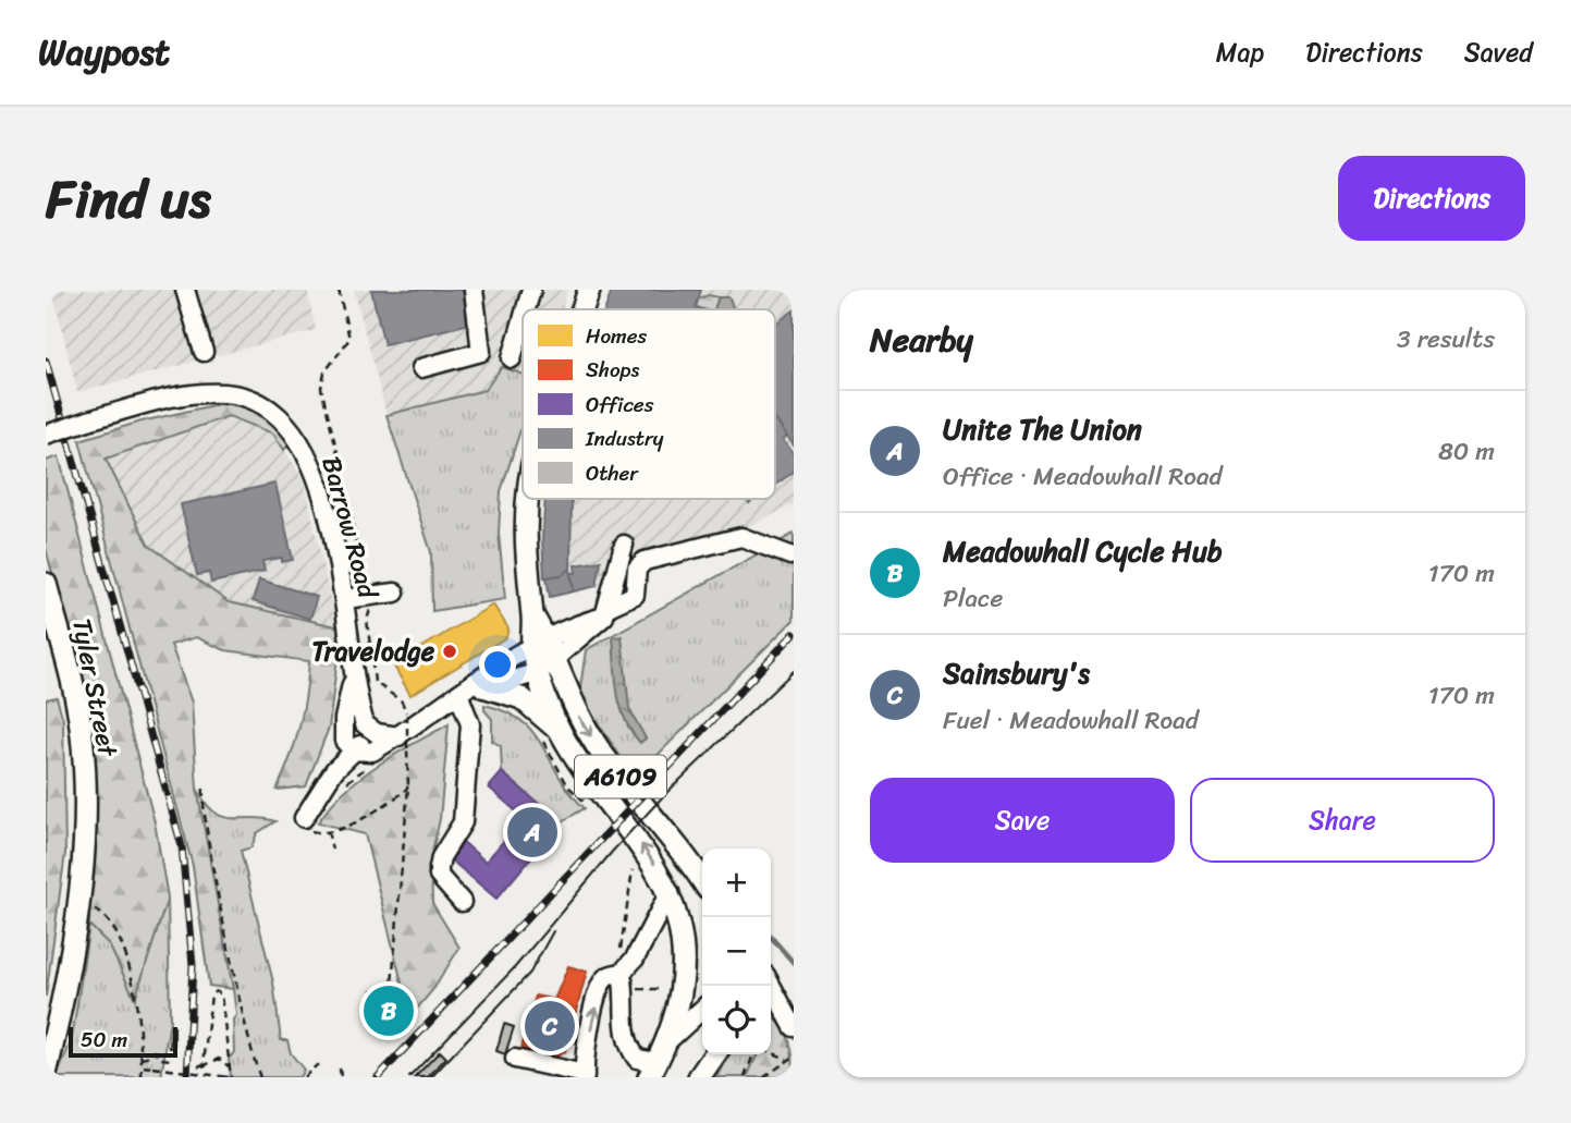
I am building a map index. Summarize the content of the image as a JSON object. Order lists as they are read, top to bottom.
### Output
{
  "streets": {
    "main road": ["Tyler Street", "A6109"],
    "street": ["Barrow Road"]
  },
  "places": ["Travelodge"],
  "legend": [
    "Homes",
    "Shops",
    "Offices",
    "Industry",
    "Other"
  ],
  "scale_bar": "50 m",
  "page": {
    "header": "Waypost",
    "nav": ["Map", "Directions", "Saved"],
    "title": "Find us",
    "buttons": [
      "Directions",
      ["Save", "Share"]
    ],
    "heading": ["Nearby", "3 results"],
    "list": [
      {
        "mark": "A",
        "name": "Unite The Union",
        "note": "Office · Meadowhall Road",
        "value": "80 m"
      },
      {
        "mark": "B",
        "name": "Meadowhall Cycle Hub",
        "note": "Place",
        "value": "170 m"
      },
      {
        "mark": "C",
        "name": "Sainsbury's",
        "note": "Fuel · Meadowhall Road",
        "value": "170 m"
      }
    ],
    "pins": ["A", "B", "C"],
    "map_buttons": ["+", "−"],
    "scale": "50 m"
  }
}
